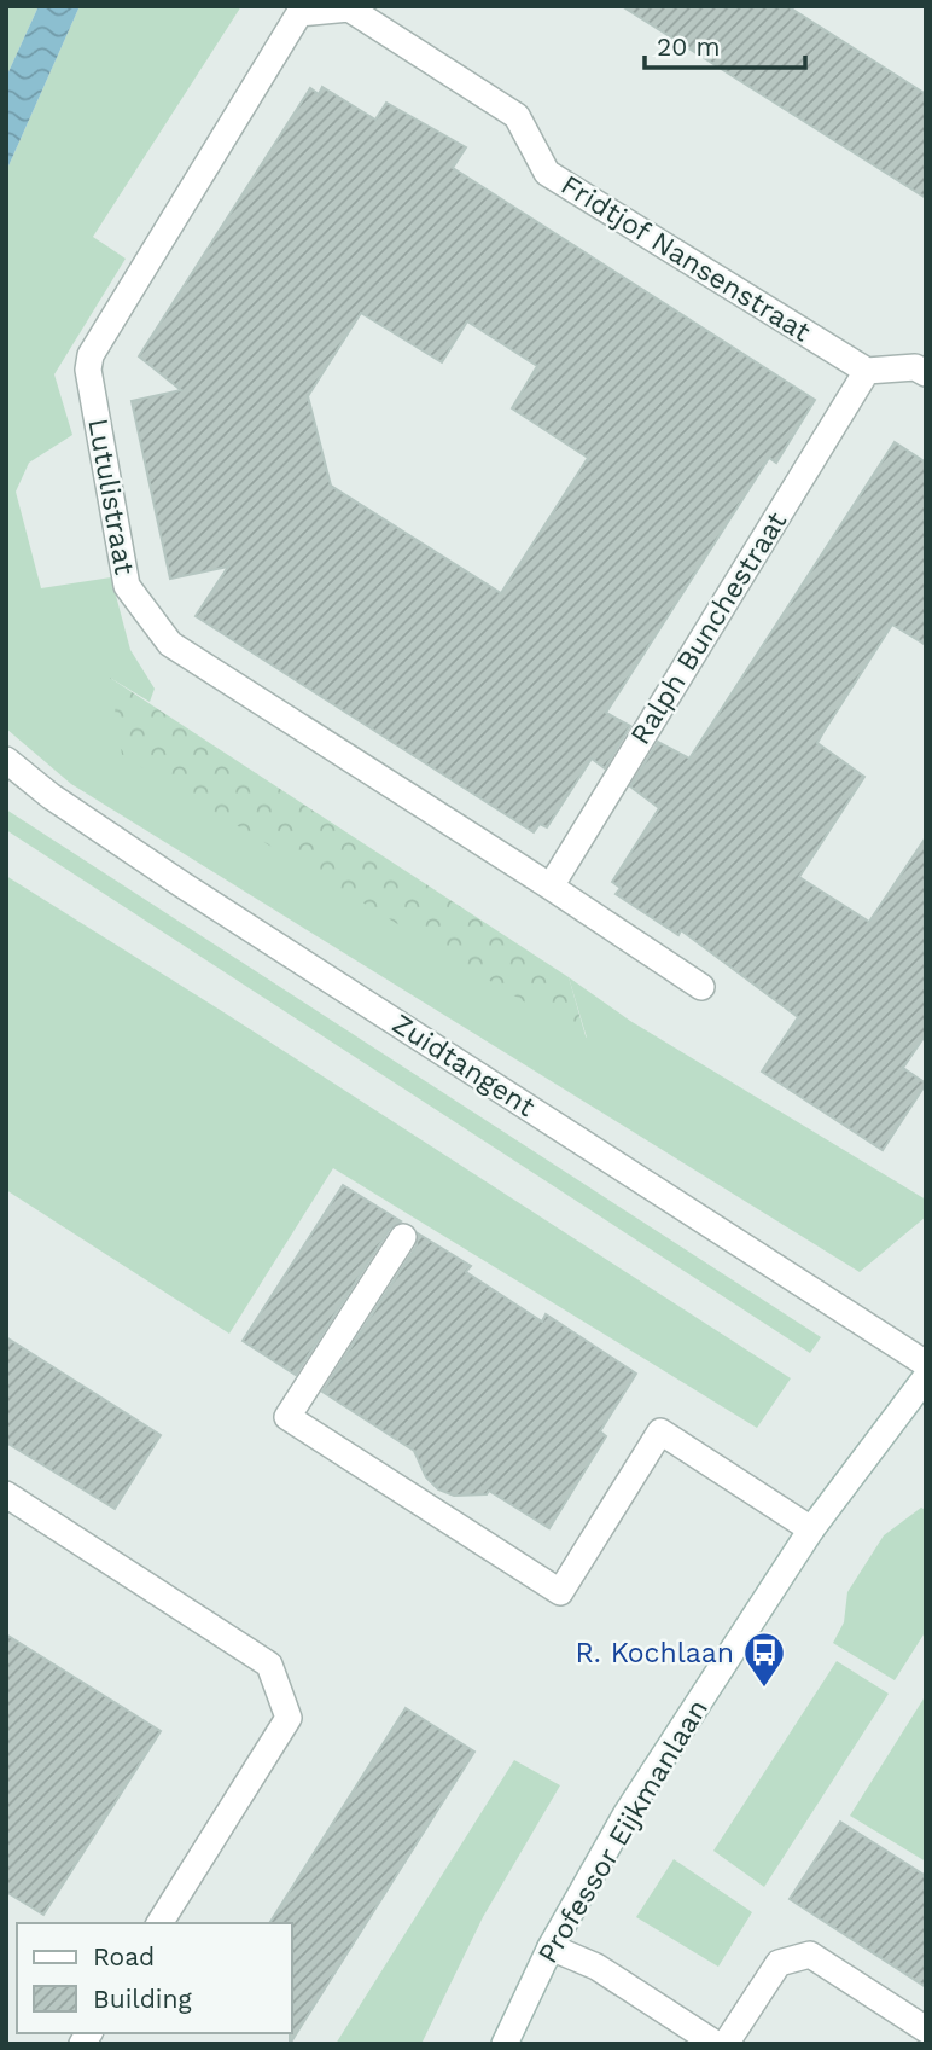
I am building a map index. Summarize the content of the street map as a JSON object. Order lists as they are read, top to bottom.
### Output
{
  "streets": {
    "street": [
      "Fridtjof Nansenstraat",
      "Lutulistraat",
      "Ralph Bunchestraat",
      "Zuidtangent",
      "Professor Eijkmanlaan"
    ]
  },
  "crossings": [
    ["Fridtjof Nansenstraat", "Lutulistraat"],
    ["Fridtjof Nansenstraat", "Ralph Bunchestraat"],
    ["Lutulistraat", "Ralph Bunchestraat"]
  ],
  "places": {
    "bus stop": ["R. Kochlaan"]
  },
  "legend": ["Road", "Building"],
  "scale_bar": "20 m"
}
